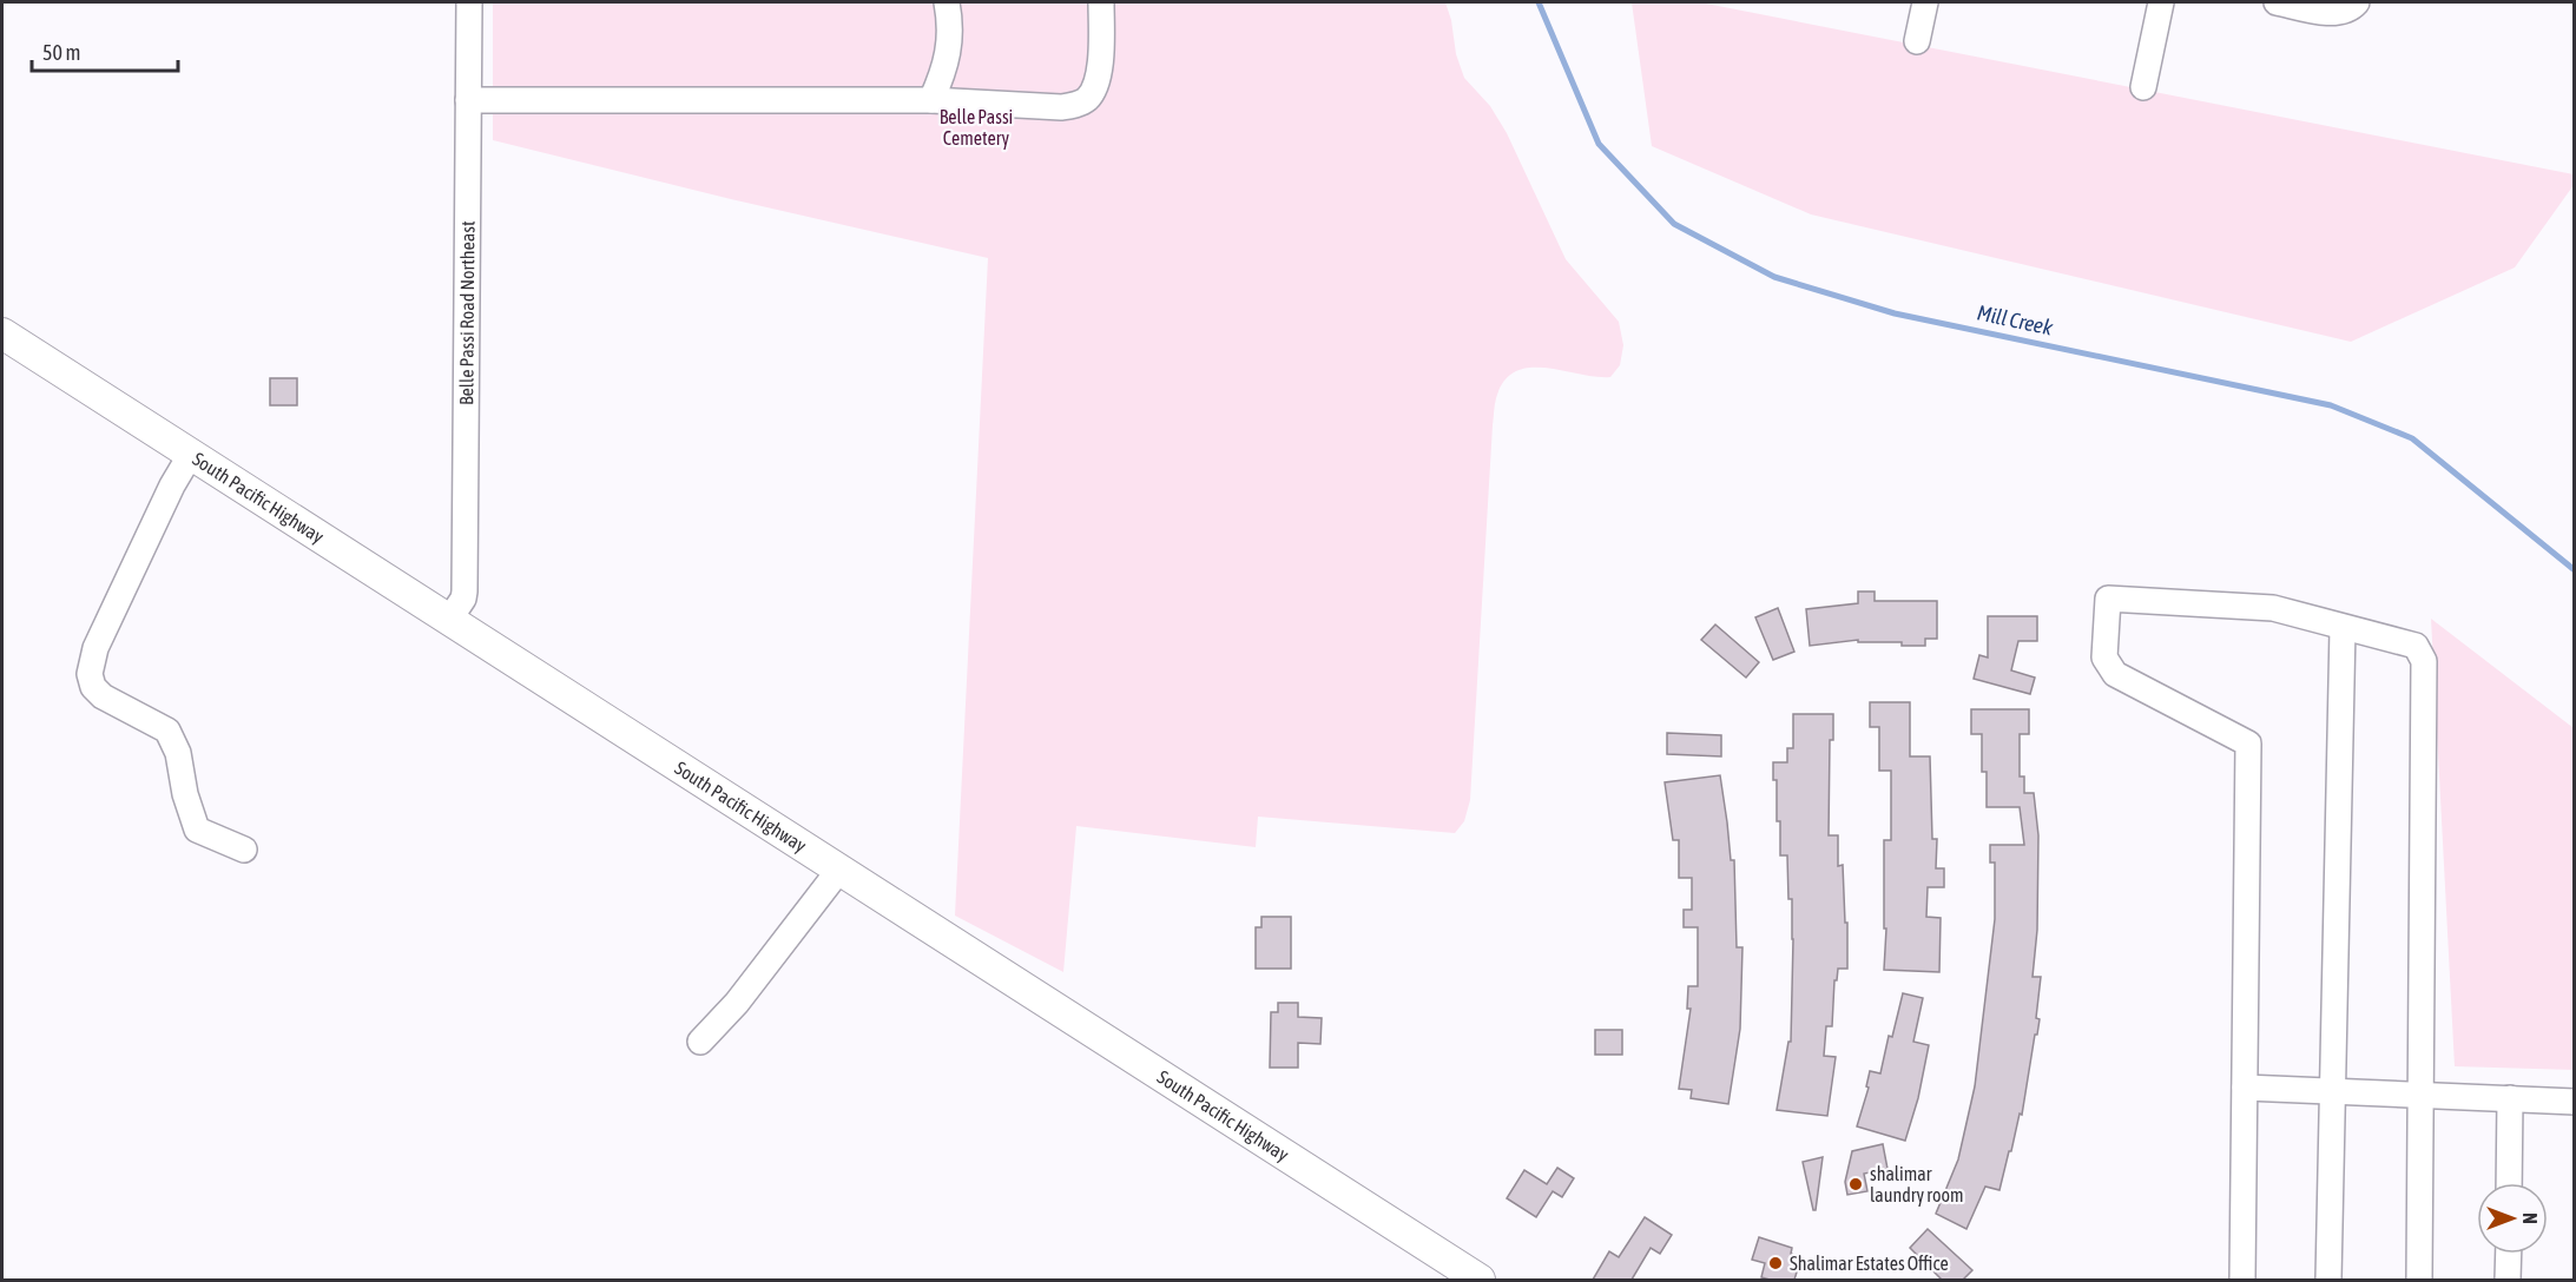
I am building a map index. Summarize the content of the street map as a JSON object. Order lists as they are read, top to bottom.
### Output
{
  "streets": {
    "main road": ["South Pacific Highway"],
    "street": ["Belle Passi Road Northeast"]
  },
  "crossings": [
    ["Belle Passi Road Northeast", "South Pacific Highway"]
  ],
  "water": ["Mill Creek"],
  "parks": ["Belle Passi Cemetery"],
  "places": ["shalimar laundry room", "Shalimar Estates Office"],
  "scale_bar": "50 m",
  "north": "right"
}
